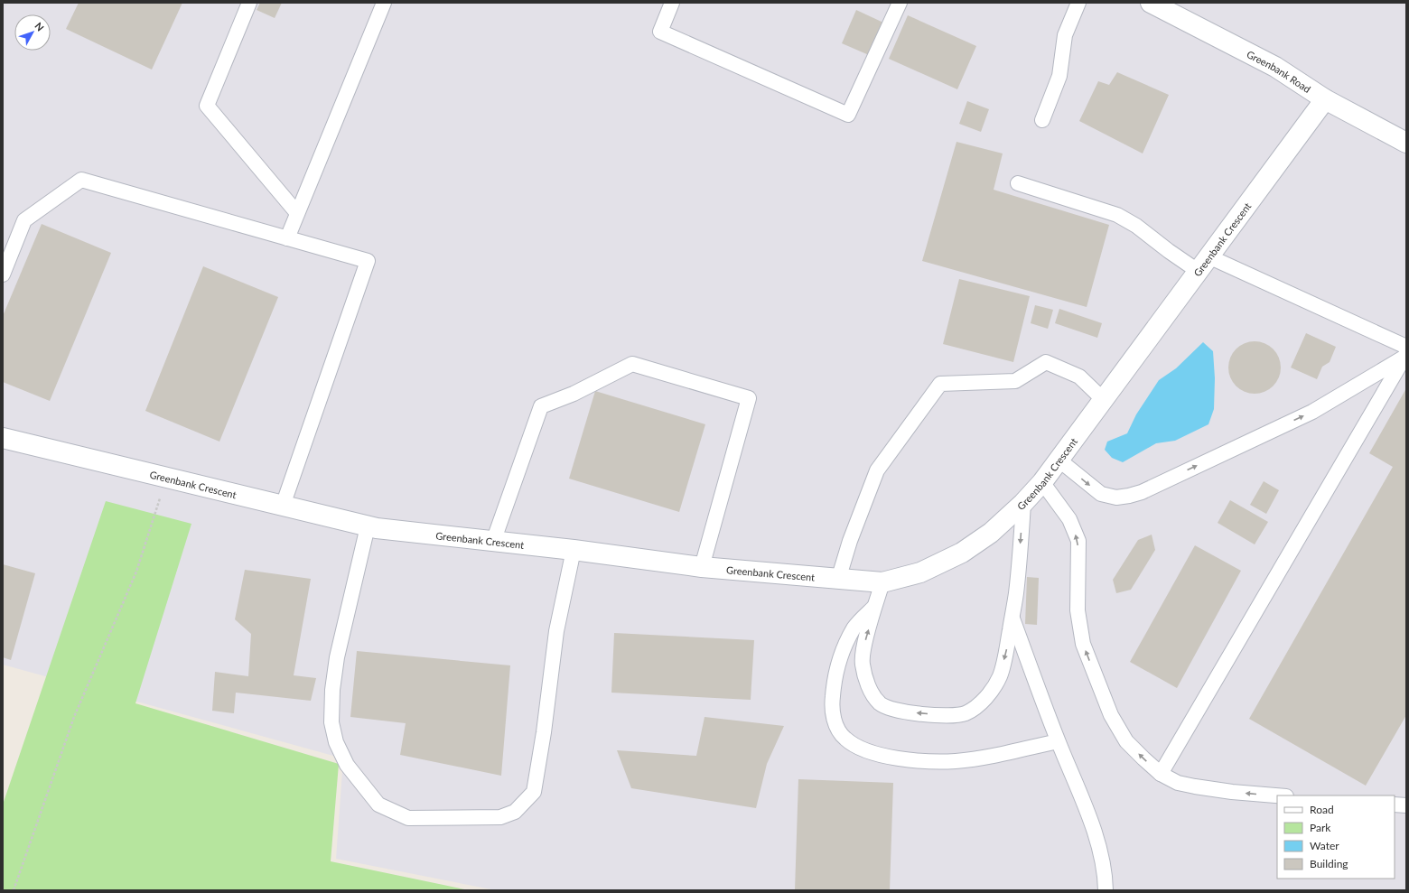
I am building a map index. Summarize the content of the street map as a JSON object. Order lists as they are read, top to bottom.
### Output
{
  "streets": {
    "street": ["Greenbank Road", "Greenbank Crescent"]
  },
  "crossings": [
    ["Greenbank Road", "Greenbank Crescent"]
  ],
  "legend": [
    "Road",
    "Park",
    "Water",
    "Building"
  ],
  "north": "top right"
}
